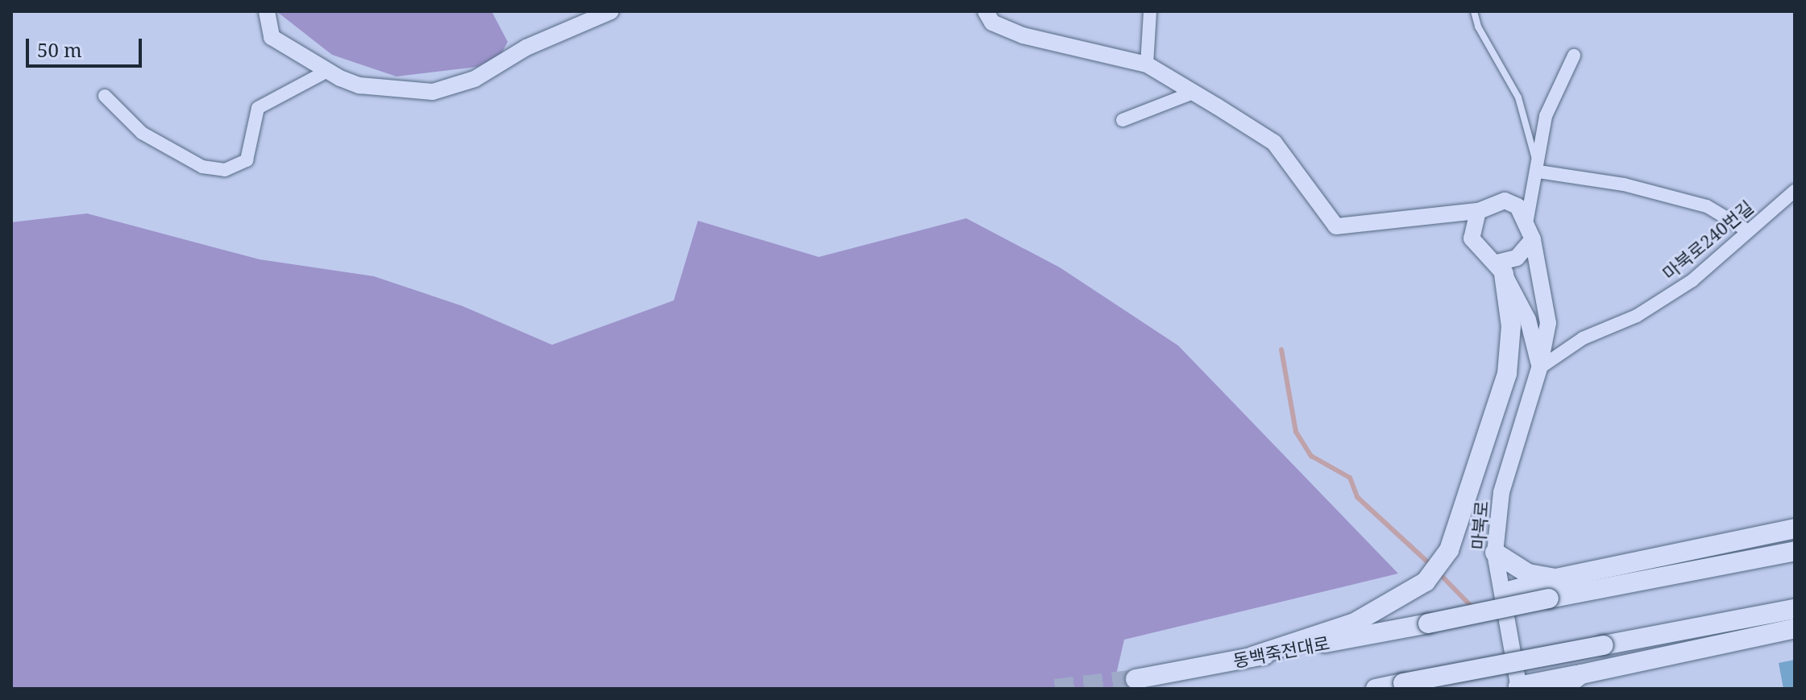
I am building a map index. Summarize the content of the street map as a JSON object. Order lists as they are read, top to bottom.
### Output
{
  "streets": {
    "main road": ["동백죽전대로"],
    "street": ["마북로240번길", "마북로"]
  },
  "crossings": [
    ["마북로240번길", "마북로"]
  ],
  "scale_bar": "50 m"
}
